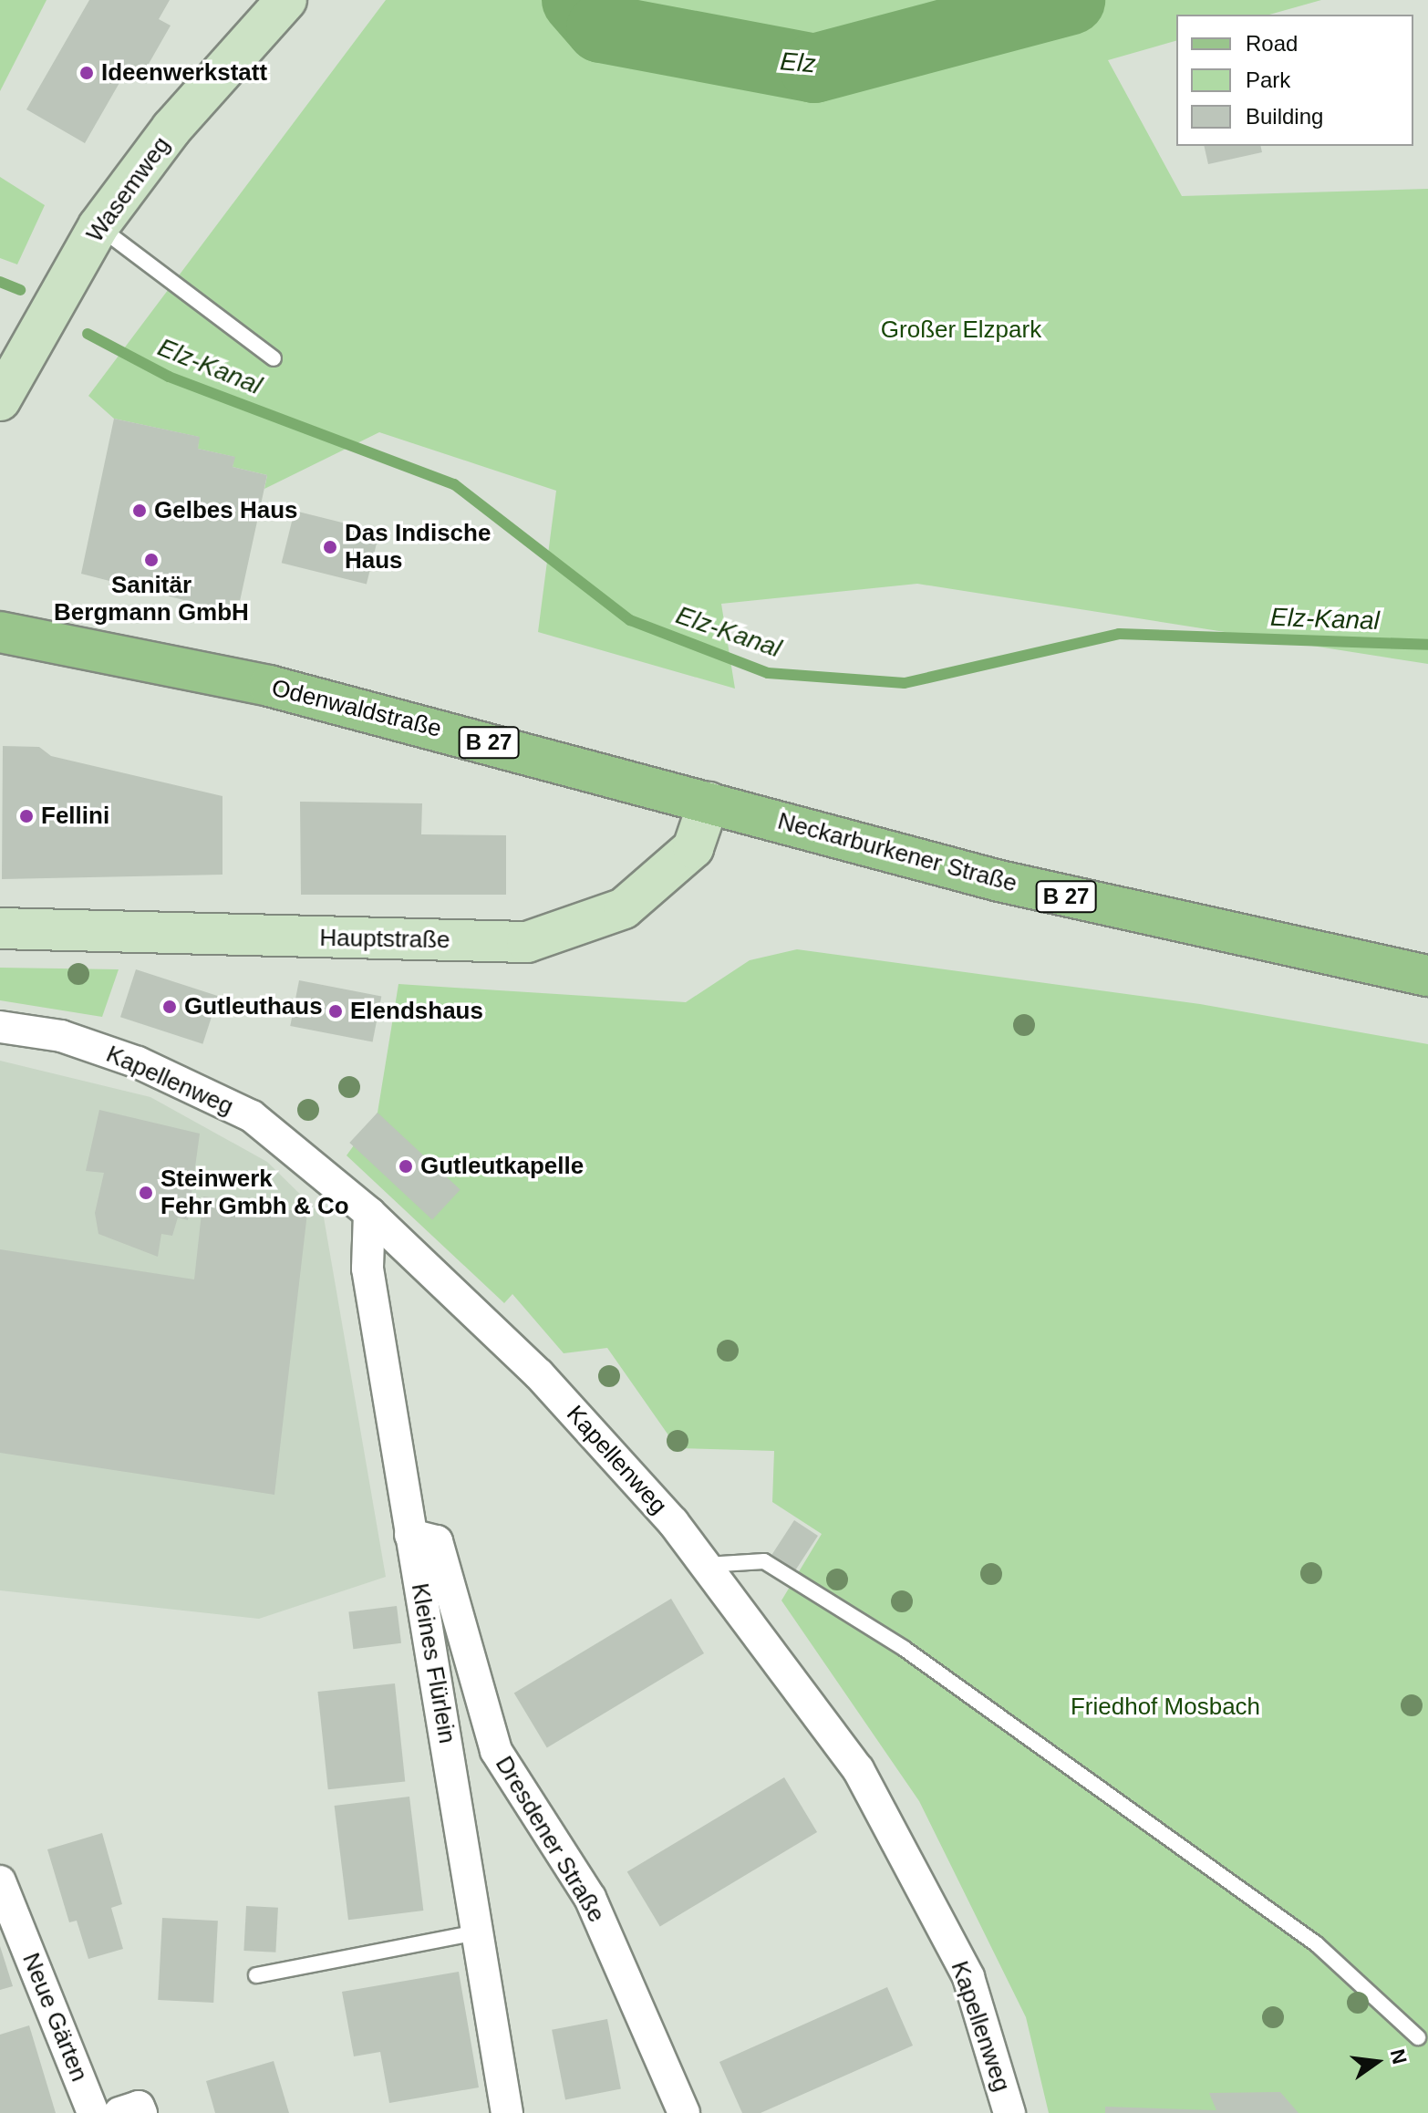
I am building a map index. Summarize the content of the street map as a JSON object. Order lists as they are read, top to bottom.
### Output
{
  "streets": {
    "main road": ["Odenwaldstraße", "B 27", "Neckarburkener Straße"],
    "street": [
      "Wasemweg",
      "Hauptstraße",
      "Kapellenweg",
      "Kleines Flürlein",
      "Dresdener Straße",
      "Neue Gärten"
    ]
  },
  "crossings": [
    ["Odenwaldstraße", "Neckarburkener Straße"],
    ["Odenwaldstraße", "Hauptstraße"],
    ["Neckarburkener Straße", "Hauptstraße"],
    ["Kapellenweg", "Kleines Flürlein"],
    ["Kleines Flürlein", "Dresdener Straße"]
  ],
  "water": ["Elz", "Elz-Kanal"],
  "parks": ["Großer Elzpark", "Friedhof Mosbach"],
  "places": [
    "Ideenwerkstatt",
    "Gelbes Haus",
    "Das Indische Haus",
    "Sanitär Bergmann GmbH",
    "Fellini",
    "Gutleuthaus",
    "Elendshaus",
    "Gutleutkapelle",
    "Steinwerk Fehr Gmbh & Co"
  ],
  "legend": ["Road", "Park", "Building"],
  "north": "right"
}
